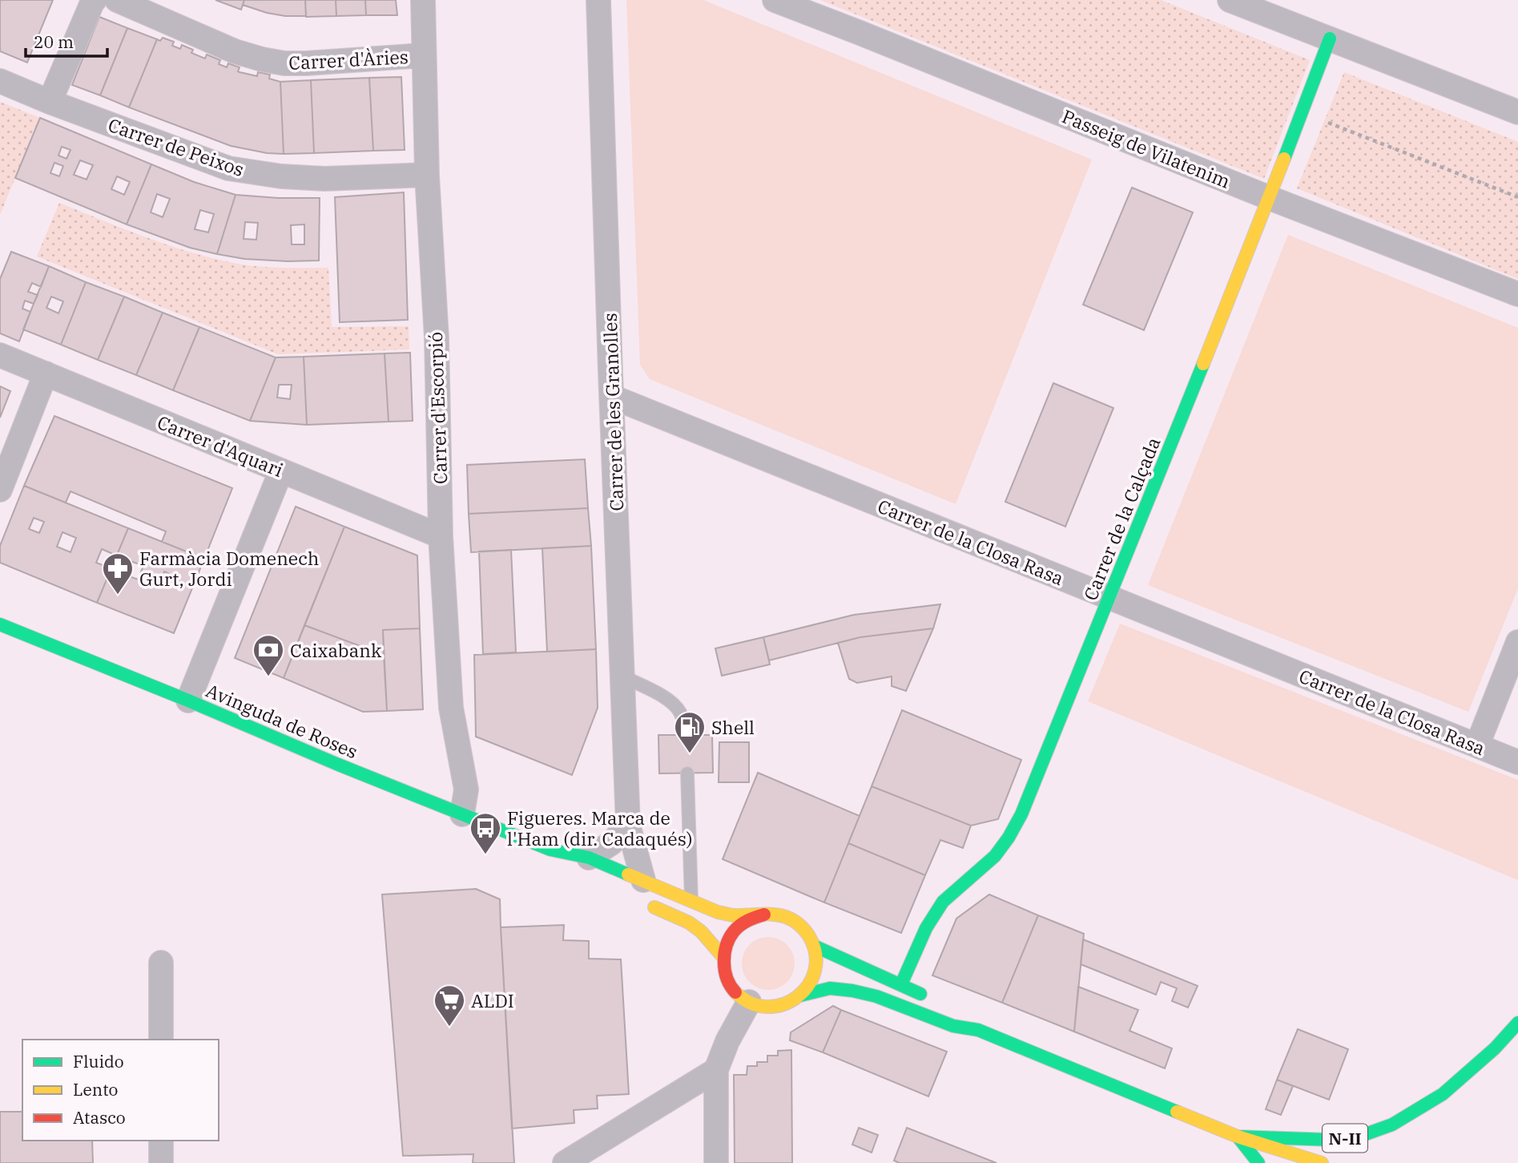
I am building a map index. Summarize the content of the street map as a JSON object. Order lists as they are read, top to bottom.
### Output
{
  "streets": {
    "main road": ["Carrer de la Calçada", "Avinguda de Roses", "N-II"],
    "street": [
      "Carrer d'Àries",
      "Carrer de Peixos",
      "Passeig de Vilatenim",
      "Carrer d'Escorpió",
      "Carrer de les Granolles",
      "Carrer d'Aquari",
      "Carrer de la Closa Rasa"
    ]
  },
  "crossings": [
    ["Carrer d'Àries", "Carrer d'Escorpió"],
    ["Carrer de Peixos", "Carrer d'Escorpió"],
    ["Passeig de Vilatenim", "Carrer de la Calçada"],
    ["Carrer d'Escorpió", "Carrer d'Aquari"],
    ["Carrer d'Escorpió", "Avinguda de Roses"],
    ["Carrer de les Granolles", "Carrer de la Closa Rasa"],
    ["Carrer de les Granolles", "Avinguda de Roses"],
    ["Carrer de la Calçada", "Carrer de la Closa Rasa"]
  ],
  "places": {
    "pharmacy": ["Farmàcia Domenech Gurt, Jordi"],
    "bank": ["Caixabank"],
    "fuel station": ["Shell"],
    "bus stop": ["Figueres. Marca de l'Ham (dir. Cadaqués)"],
    "supermarket": ["ALDI"]
  },
  "legend": ["Fluido", "Lento", "Atasco"],
  "scale_bar": "20 m"
}
